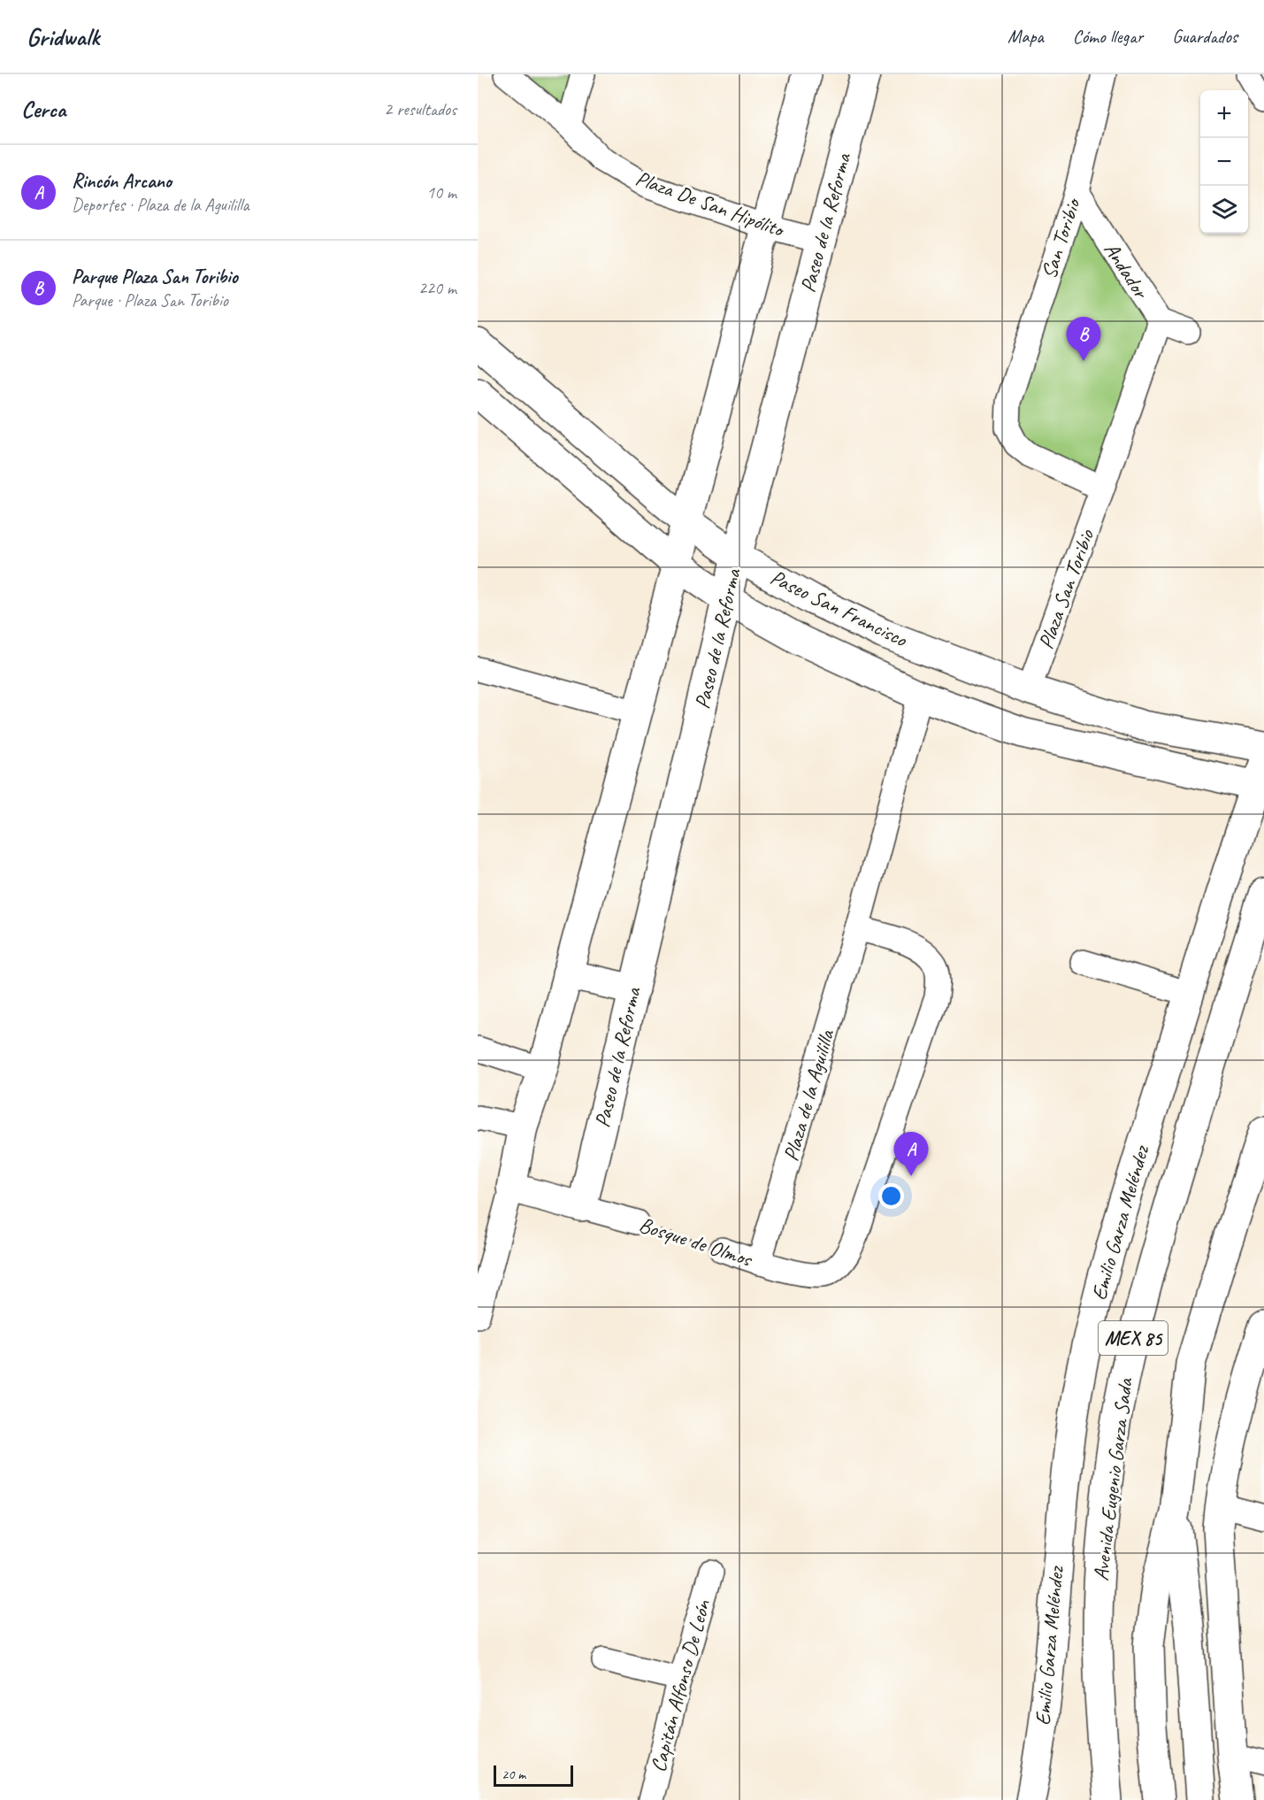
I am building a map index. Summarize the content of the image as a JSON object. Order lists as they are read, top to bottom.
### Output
{
  "streets": {
    "main road": [
      "Paseo de la Reforma",
      "Paseo San Francisco",
      "Emilio Garza Meléndez",
      "Bosque de Olmos",
      "MEX 85",
      "Avenida Eugenio Garza Sada"
    ],
    "street": [
      "Plaza De San Hipólito",
      "San Toribio",
      "Andador",
      "Plaza San Toribio",
      "Plaza de la Aguililla",
      "Capitán Alfonso De León"
    ]
  },
  "crossings": [
    ["Plaza De San Hipólito", "Paseo de la Reforma"],
    ["Paseo de la Reforma", "Paseo San Francisco"],
    ["Paseo de la Reforma", "Bosque de Olmos"],
    ["San Toribio", "Andador"],
    ["San Toribio", "Plaza San Toribio"],
    ["Andador", "Plaza San Toribio"],
    ["Plaza San Toribio", "Paseo San Francisco"],
    ["Paseo San Francisco", "Plaza de la Aguililla"],
    ["Paseo San Francisco", "Emilio Garza Meléndez"],
    ["Plaza de la Aguililla", "Bosque de Olmos"]
  ],
  "scale_bar": "20 m",
  "page": {
    "header": "Gridwalk",
    "nav": ["Mapa", "Cómo llegar", "Guardados"],
    "heading": ["Cerca", "2 resultados"],
    "map_buttons": ["+", "−"],
    "list": [
      {
        "mark": "A",
        "name": "Rincón Arcano",
        "note": "Deportes · Plaza de la Aguililla",
        "value": "10 m"
      },
      {
        "mark": "B",
        "name": "Parque Plaza San Toribio",
        "note": "Parque · Plaza San Toribio",
        "value": "220 m"
      }
    ],
    "pins": ["B", "A"],
    "scale": "20 m"
  }
}
